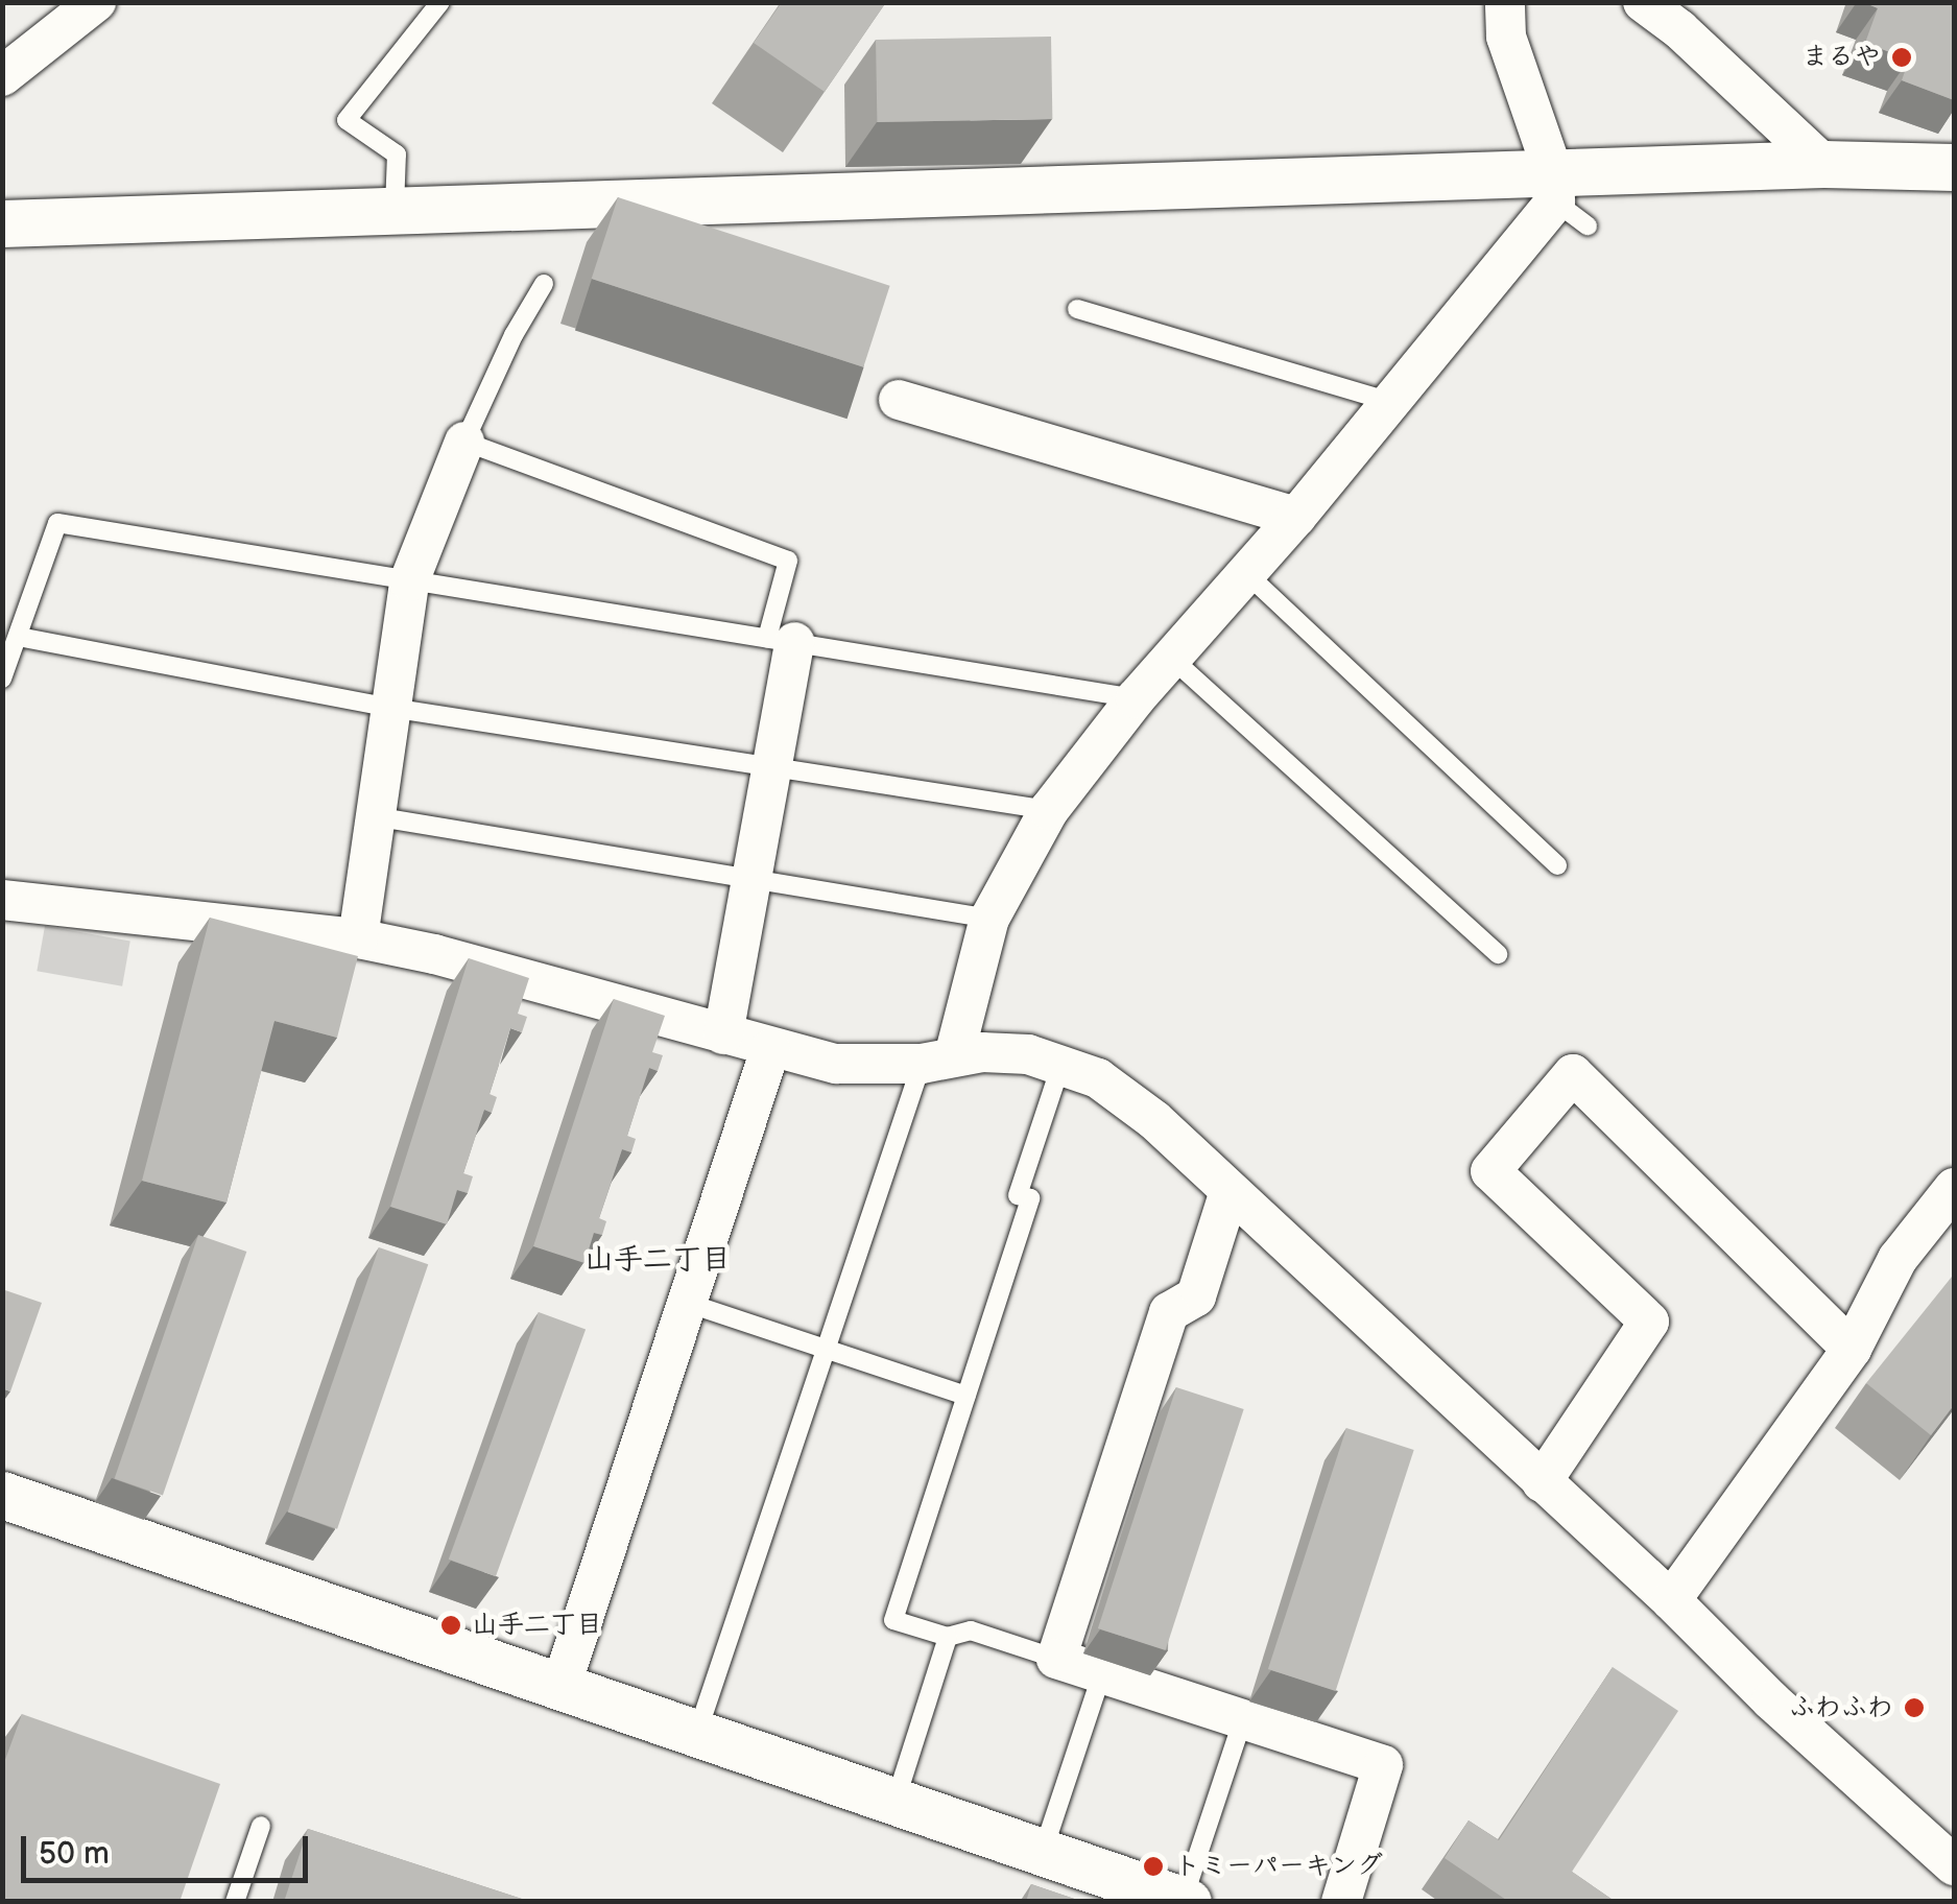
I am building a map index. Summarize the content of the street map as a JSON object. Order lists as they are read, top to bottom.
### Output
{
  "districts": ["山手二丁目"],
  "places": [
    "まるや",
    "山手二丁目",
    "ふわふわ",
    "トミーパーキング"
  ],
  "scale_bar": "50 m"
}
